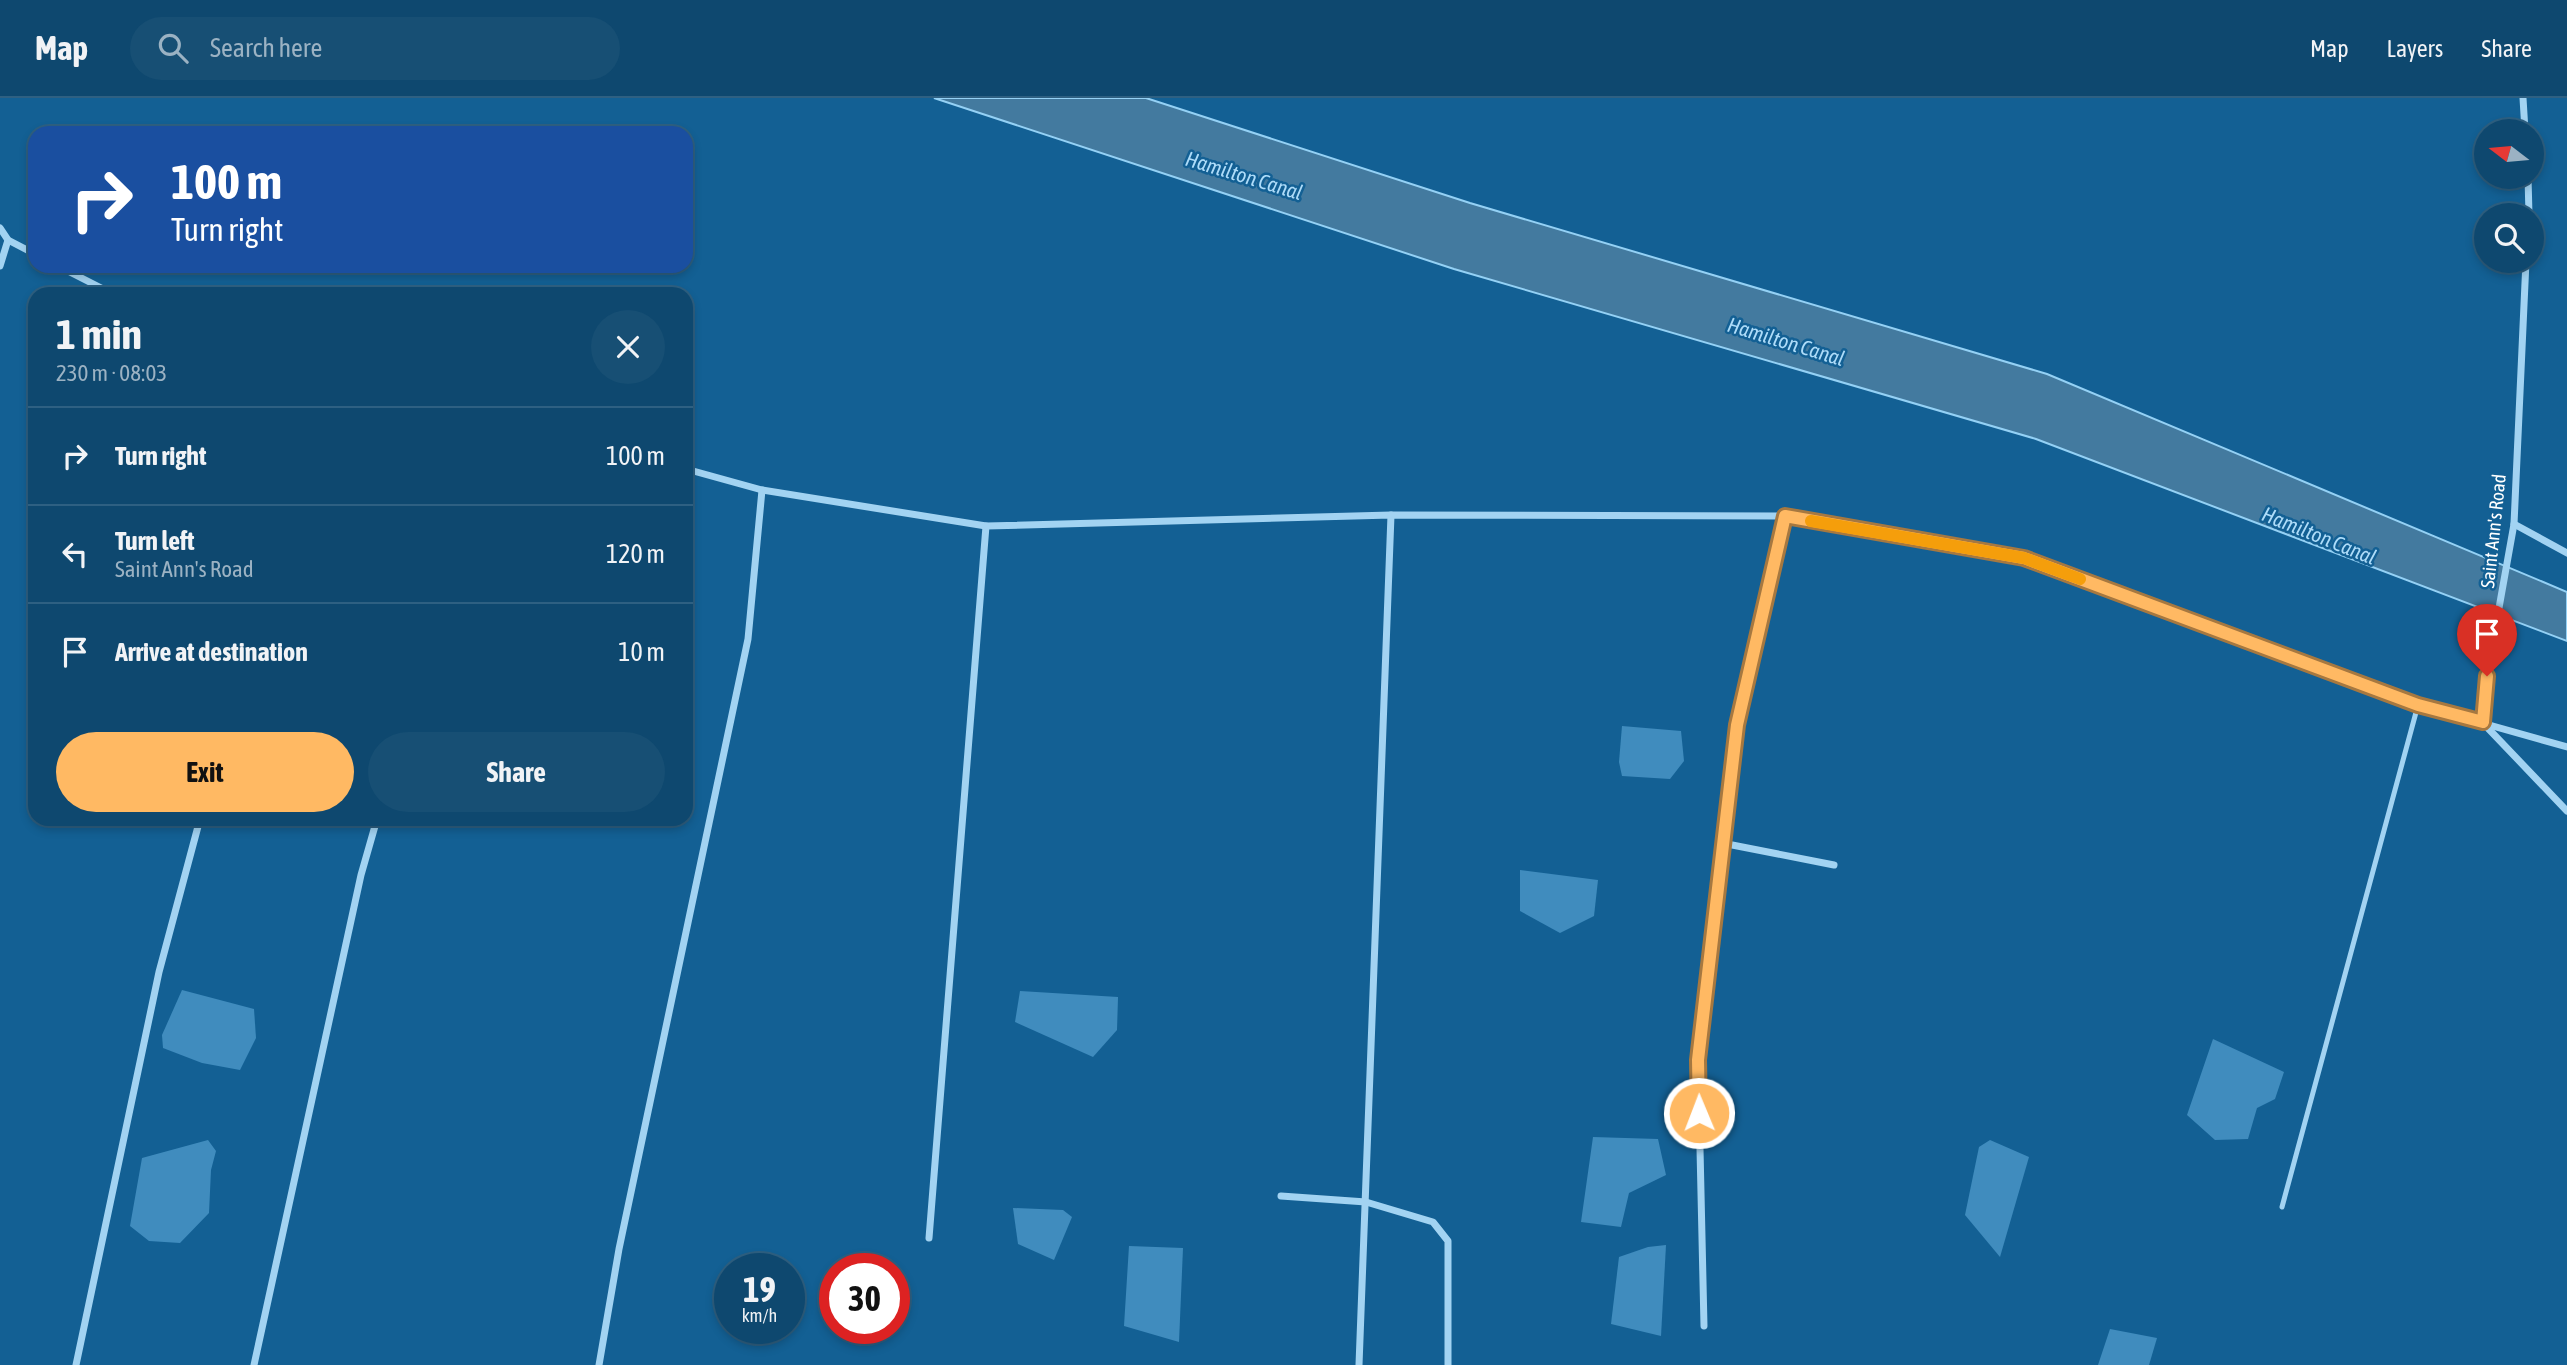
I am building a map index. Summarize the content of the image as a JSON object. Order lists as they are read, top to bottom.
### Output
{
  "streets": {
    "street": ["Saint Ann's Road"]
  },
  "water": ["Hamilton Canal"],
  "north": "left",
  "page": {
    "header": "Map",
    "search": "Search here",
    "nav": ["Map", "Layers", "Share"],
    "turn": ["100 m", "Turn right"],
    "heading": ["1 min", "230 m · 08:03"],
    "list": [
      {
        "name": "Turn right",
        "value": "100 m"
      },
      {
        "name": "Turn left",
        "note": "Saint Ann's Road",
        "value": "120 m"
      },
      {
        "name": "Arrive at destination",
        "value": "10 m"
      }
    ],
    "buttons": ["Exit", "Share"],
    "speed": "19 km/h",
    "limit": "30"
  }
}
